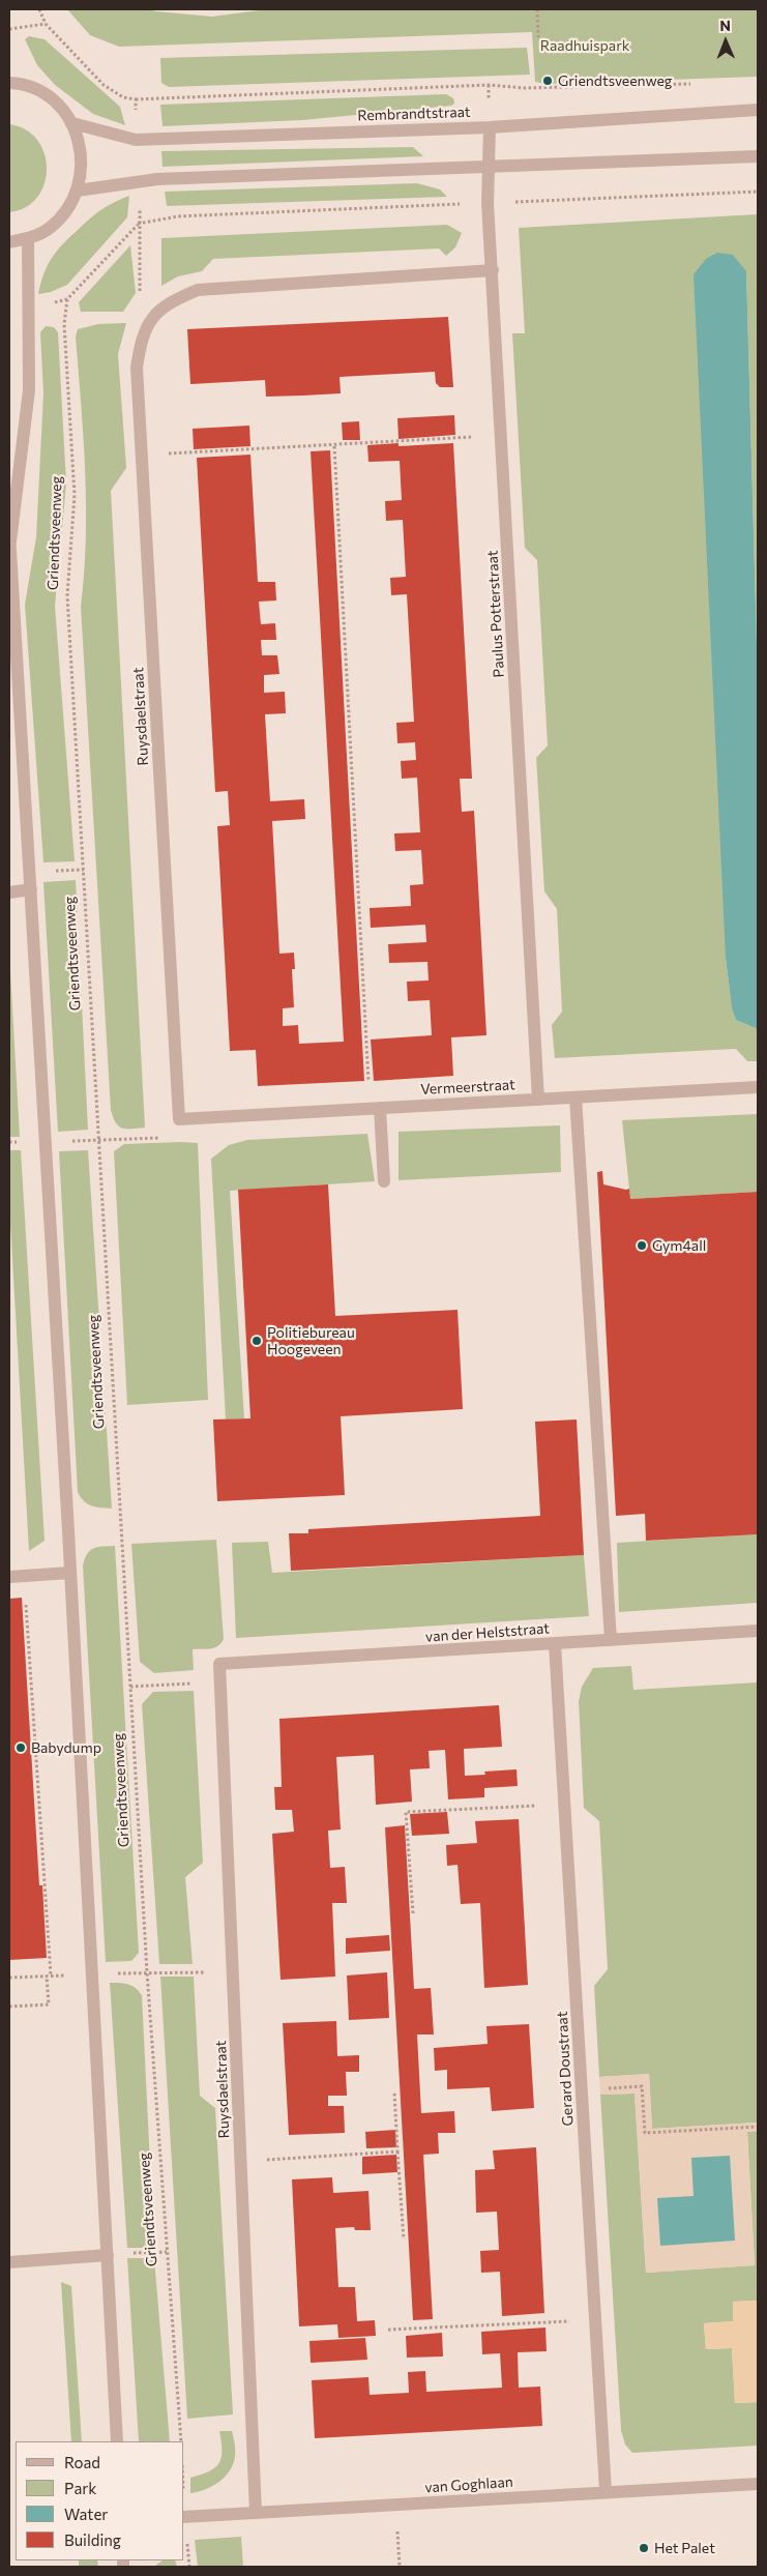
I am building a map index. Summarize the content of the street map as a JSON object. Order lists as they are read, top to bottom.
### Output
{
  "streets": {
    "street": [
      "Rembrandtstraat",
      "Paulus Potterstraat",
      "Ruysdaelstraat",
      "Vermeerstraat",
      "van der Helststraat",
      "Gerard Doustraat",
      "van Goghlaan"
    ],
    "path": ["Griendtsveenweg"]
  },
  "crossings": [
    ["Rembrandtstraat", "Paulus Potterstraat"],
    ["Paulus Potterstraat", "Ruysdaelstraat"],
    ["Paulus Potterstraat", "Vermeerstraat"],
    ["Ruysdaelstraat", "Vermeerstraat"],
    ["Ruysdaelstraat", "van der Helststraat"],
    ["Ruysdaelstraat", "van Goghlaan"],
    ["van der Helststraat", "Gerard Doustraat"],
    ["Gerard Doustraat", "van Goghlaan"]
  ],
  "parks": ["Raadhuispark"],
  "places": [
    "Griendtsveenweg",
    "Gym4all",
    "Politiebureau Hoogeveen",
    "Babydump",
    "Het Palet"
  ],
  "legend": [
    "Road",
    "Park",
    "Water",
    "Building"
  ],
  "north": "top"
}
